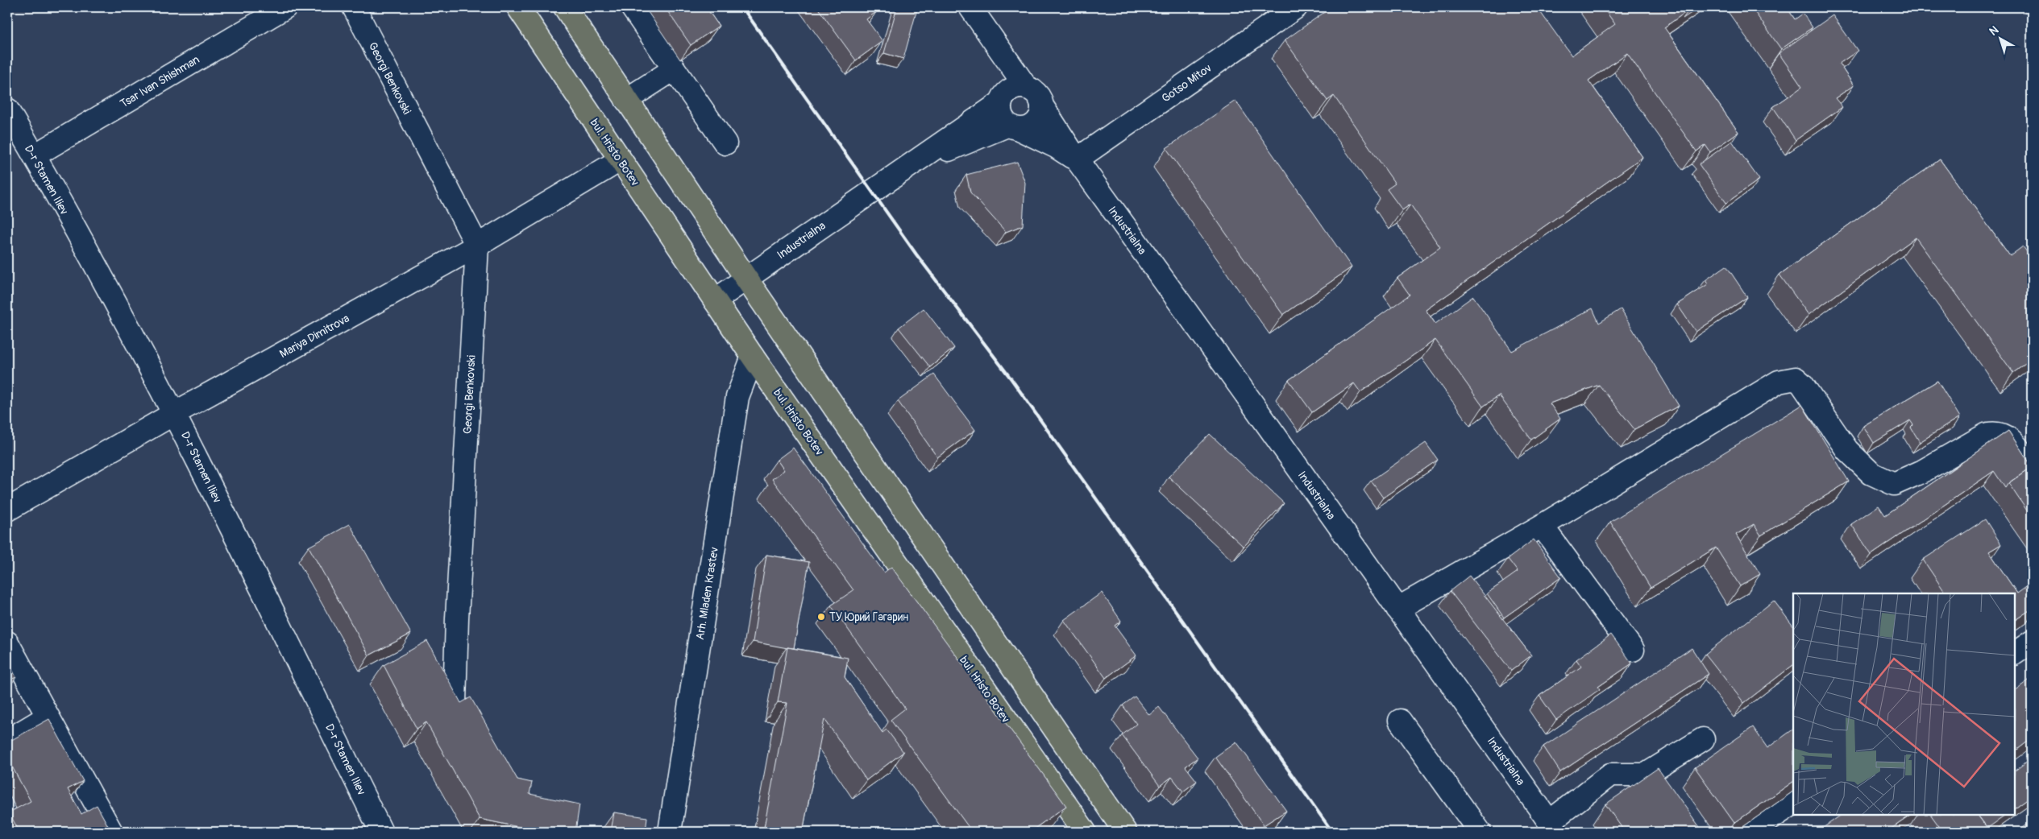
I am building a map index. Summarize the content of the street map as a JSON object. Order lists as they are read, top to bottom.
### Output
{
  "streets": {
    "main road": ["bul. Hristo Botev"],
    "street": [
      "Georgi Benkovski",
      "Tsar Ivan Shishman",
      "Gotso Mitov",
      "D-r Stamen Iliev",
      "Industrialna",
      "Mariya Dimitrova",
      "Arh. Mladen Krastev"
    ]
  },
  "crossings": [
    ["Georgi Benkovski", "Mariya Dimitrova"],
    ["Tsar Ivan Shishman", "D-r Stamen Iliev"],
    ["Gotso Mitov", "Industrialna"],
    ["bul. Hristo Botev", "Industrialna"],
    ["bul. Hristo Botev", "Mariya Dimitrova"],
    ["bul. Hristo Botev", "Arh. Mladen Krastev"],
    ["D-r Stamen Iliev", "Mariya Dimitrova"]
  ],
  "places": ["ТУ Юрий Гагарин"],
  "north": "top left"
}
